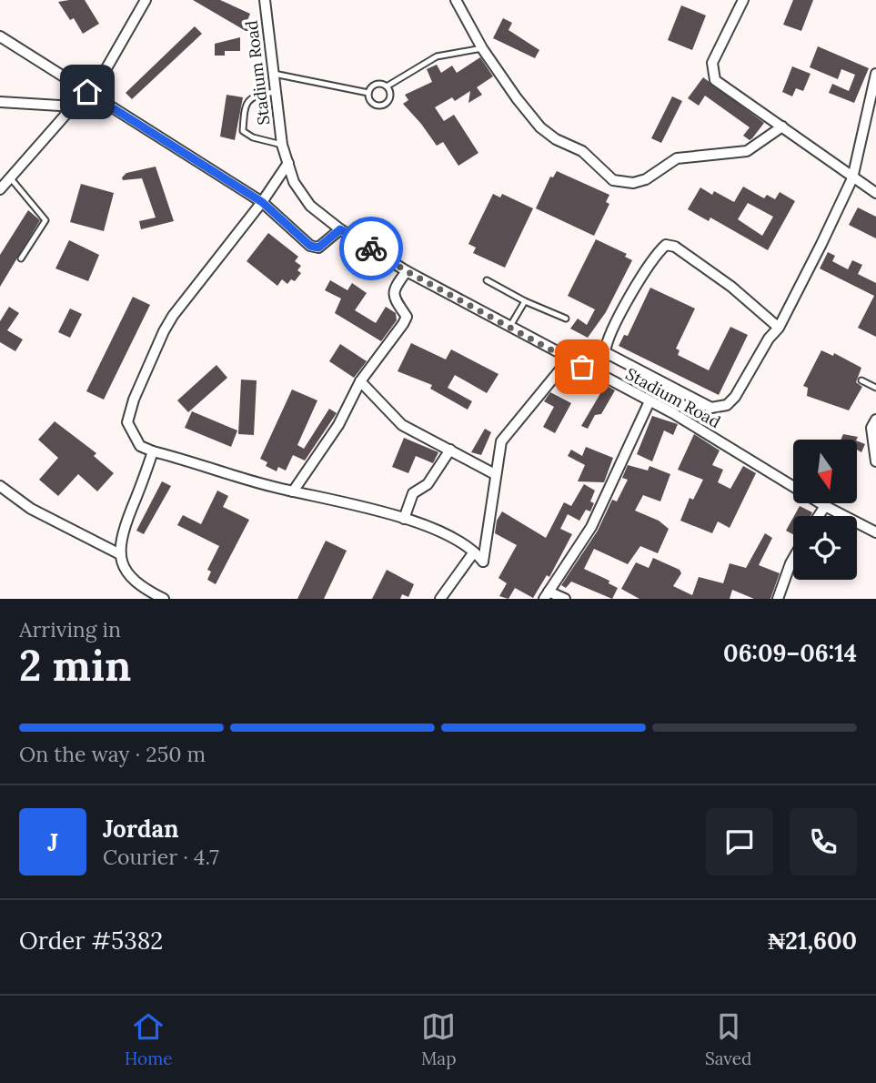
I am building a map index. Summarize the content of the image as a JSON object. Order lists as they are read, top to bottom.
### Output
{
  "streets": {
    "street": ["Stadium Road"]
  },
  "north": "bottom",
  "page": {
    "heading": ["2 min", "Arriving in", "06:09–06:14"],
    "panel": [
      "Jordan",
      "Courier · 4.7",
      "Order #5382",
      "₦21,600"
    ],
    "bar": "On the way · 250 m",
    "round": "J",
    "tabs": ["Home", "Map", "Saved"]
  }
}
